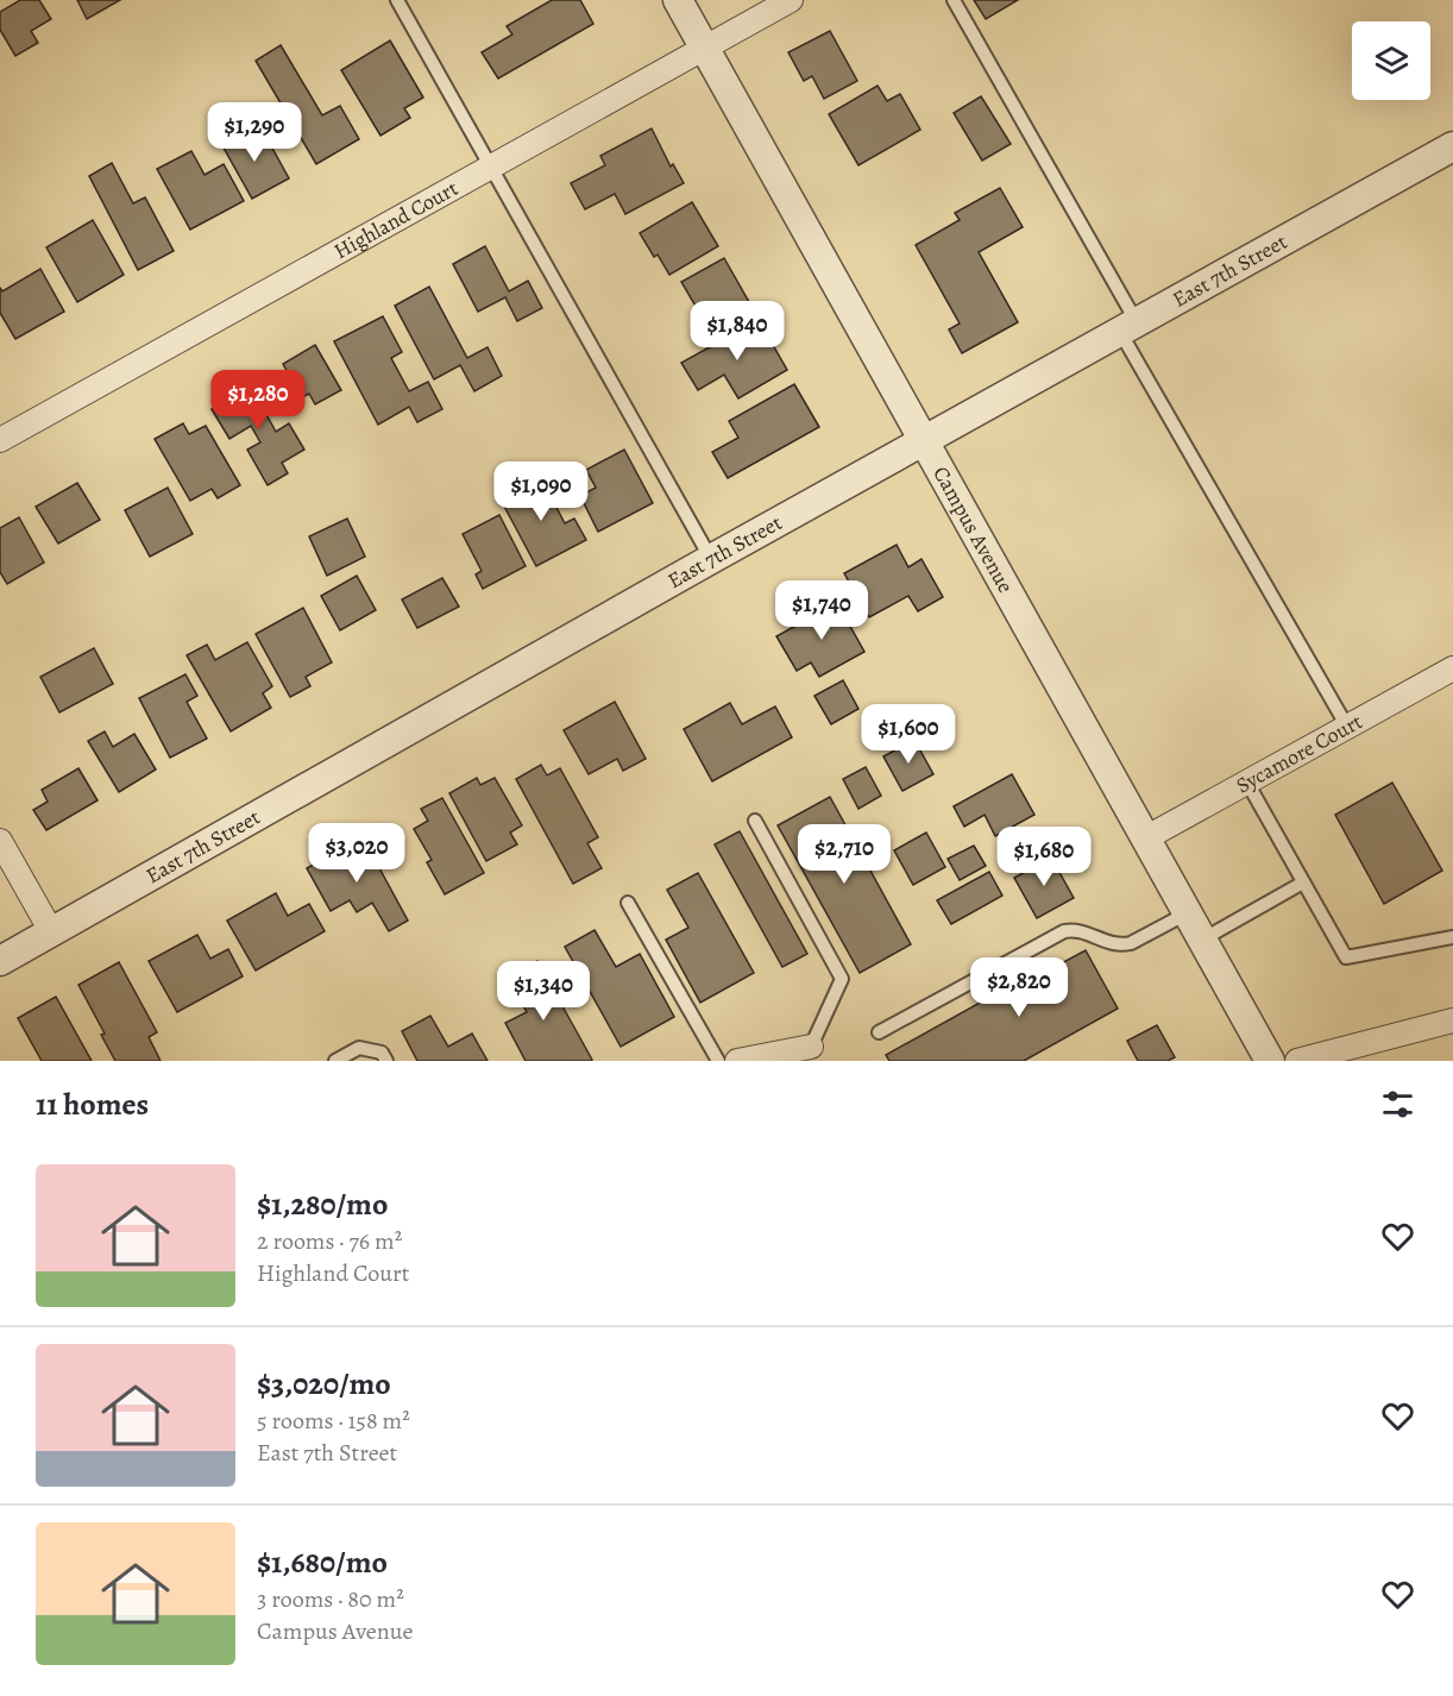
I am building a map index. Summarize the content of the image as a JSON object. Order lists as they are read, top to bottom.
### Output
{
  "streets": {
    "street": [
      "Highland Court",
      "East 7th Street",
      "Campus Avenue",
      "Sycamore Court"
    ]
  },
  "crossings": [
    ["Highland Court", "Campus Avenue"],
    ["East 7th Street", "Campus Avenue"],
    ["Campus Avenue", "Sycamore Court"]
  ],
  "page": {
    "price": [
      "$1,290",
      "$1,840",
      "$1,280",
      "$1,090",
      "$1,740",
      "$1,600",
      "$3,020",
      "$2,710",
      "$1,680",
      "$2,820",
      "$1,340"
    ],
    "heading": "11 homes",
    "list": [
      {
        "name": "$1,280/mo",
        "note": "2 rooms · 76 m² · Highland Court"
      },
      {
        "name": "$3,020/mo",
        "note": "5 rooms · 158 m² · East 7th Street"
      },
      {
        "name": "$1,680/mo",
        "note": "3 rooms · 80 m² · Campus Avenue"
      }
    ]
  }
}
